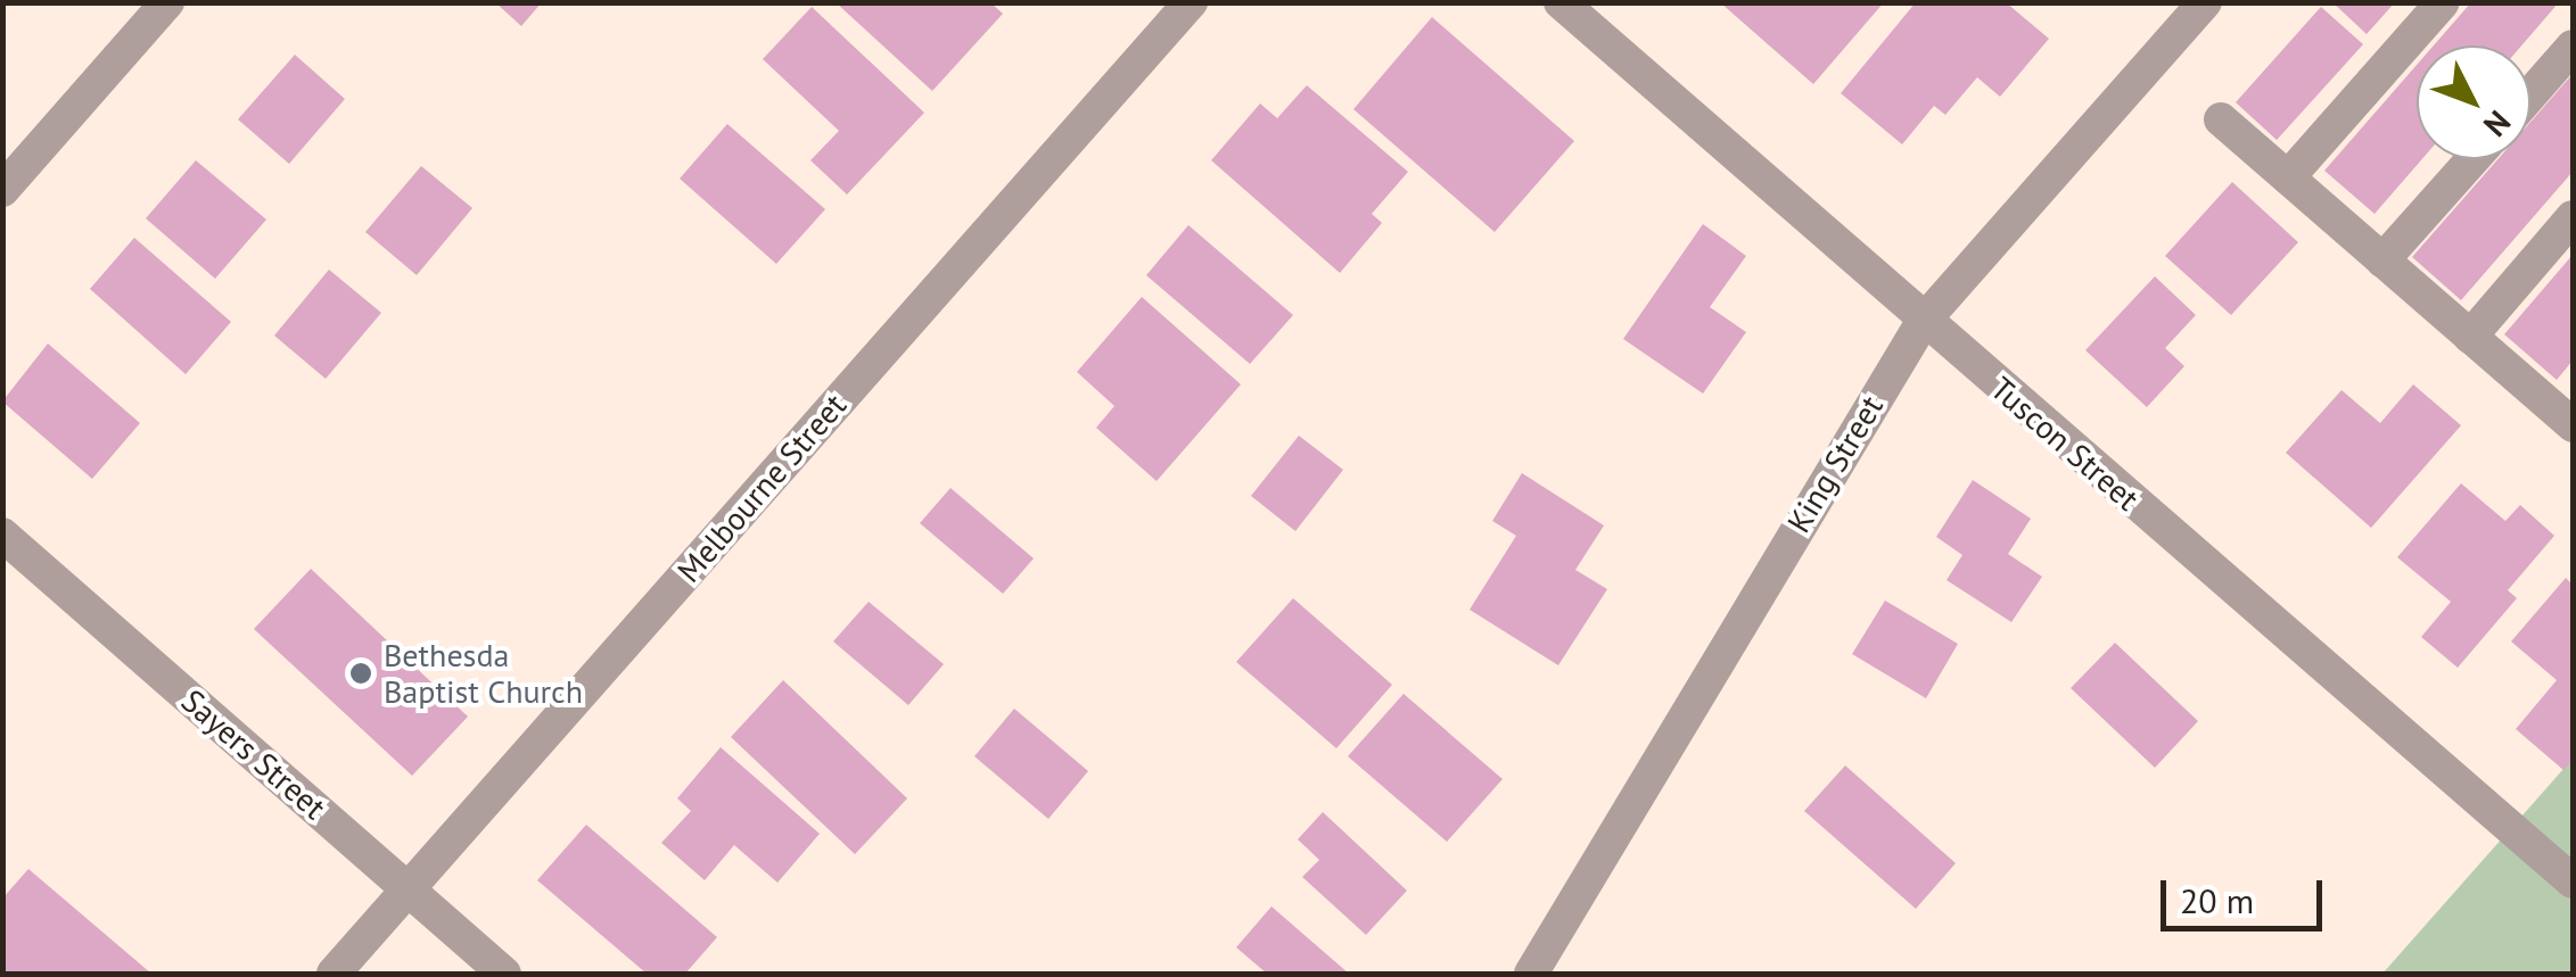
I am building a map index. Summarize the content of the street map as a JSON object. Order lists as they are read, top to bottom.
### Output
{
  "streets": {
    "street": [
      "Tuscon Street",
      "King Street",
      "Melbourne Street",
      "Sayers Street"
    ]
  },
  "crossings": [
    ["Tuscon Street", "King Street"],
    ["Melbourne Street", "Sayers Street"]
  ],
  "places": ["Bethesda Baptist Church"],
  "scale_bar": "20 m",
  "north": "bottom right"
}
